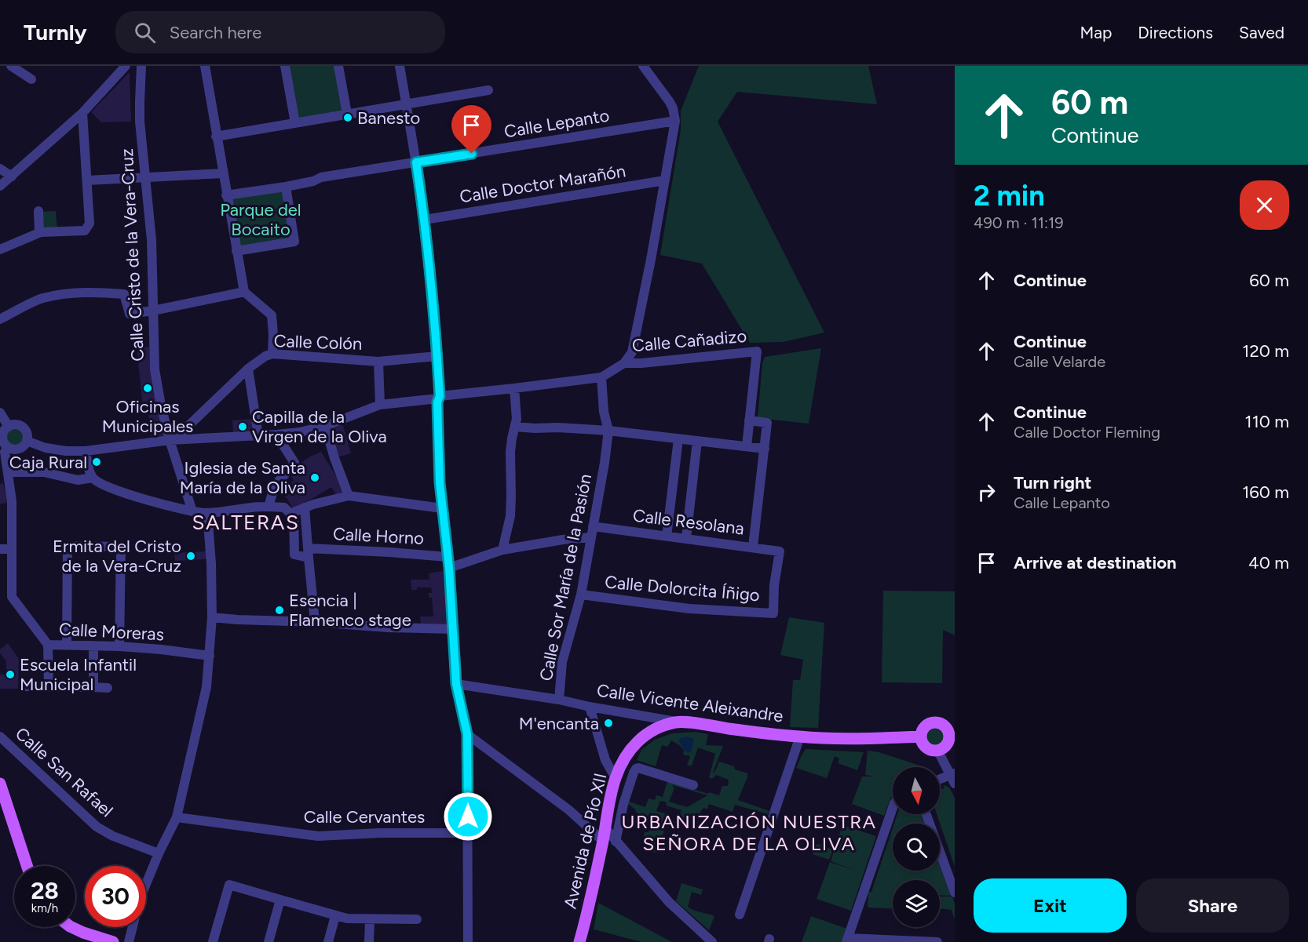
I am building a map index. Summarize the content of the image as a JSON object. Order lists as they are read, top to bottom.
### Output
{
  "streets": {
    "main road": ["Calle Vicente Aleixandre", "Avenida de Pío XII"],
    "street": [
      "Calle Lepanto",
      "Calle Doctor Marañón",
      "Calle Cristo de la Vera-Cruz",
      "Calle Cañadizo",
      "Calle Colón",
      "Calle Resolana",
      "Calle Horno",
      "Calle Sor María de la Pasión",
      "Calle Dolorcita Íñigo",
      "Calle Moreras",
      "Calle San Rafael",
      "Calle Cervantes"
    ]
  },
  "crossings": [
    ["Calle Cristo de la Vera-Cruz", "Calle Colón"],
    ["Calle Resolana", "Calle Sor María de la Pasión"],
    ["Calle Resolana", "Calle Dolorcita Íñigo"],
    ["Calle Sor María de la Pasión", "Calle Dolorcita Íñigo"],
    ["Calle Sor María de la Pasión", "Calle Vicente Aleixandre"],
    ["Calle Vicente Aleixandre", "Avenida de Pío XII"]
  ],
  "districts": ["SALTERAS", "URBANIZACIÓN NUESTRA SEÑORA DE LA OLIVA"],
  "parks": ["Parque del Bocaito"],
  "places": [
    "Banesto",
    "Oficinas Municipales",
    "Capilla de la Virgen de la Oliva",
    "Caja Rural",
    "Iglesia de Santa María de la Oliva",
    "Ermita del Cristo de la Vera-Cruz",
    "Esencia | Flamenco stage",
    "Escuela Infantil Municipal",
    "M'encanta"
  ],
  "north": "bottom",
  "page": {
    "header": "Turnly",
    "search": "Search here",
    "nav": ["Map", "Directions", "Saved"],
    "turn": ["60 m", "Continue"],
    "heading": ["2 min", "490 m · 11:19"],
    "list": [
      {
        "name": "Continue",
        "value": "60 m"
      },
      {
        "name": "Continue",
        "note": "Calle Velarde",
        "value": "120 m"
      },
      {
        "name": "Continue",
        "note": "Calle Doctor Fleming",
        "value": "110 m"
      },
      {
        "name": "Turn right",
        "note": "Calle Lepanto",
        "value": "160 m"
      },
      {
        "name": "Arrive at destination",
        "value": "40 m"
      }
    ],
    "speed": "28 km/h",
    "limit": "30",
    "buttons": ["Exit", "Share"]
  }
}
